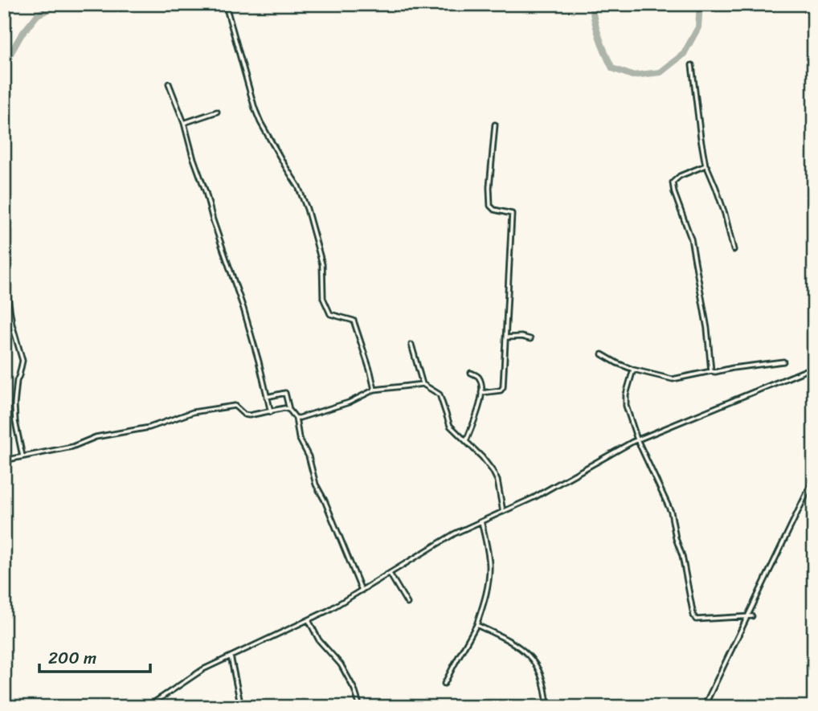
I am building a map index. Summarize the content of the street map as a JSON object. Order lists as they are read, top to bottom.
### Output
{
  "scale_bar": "200 m"
}
